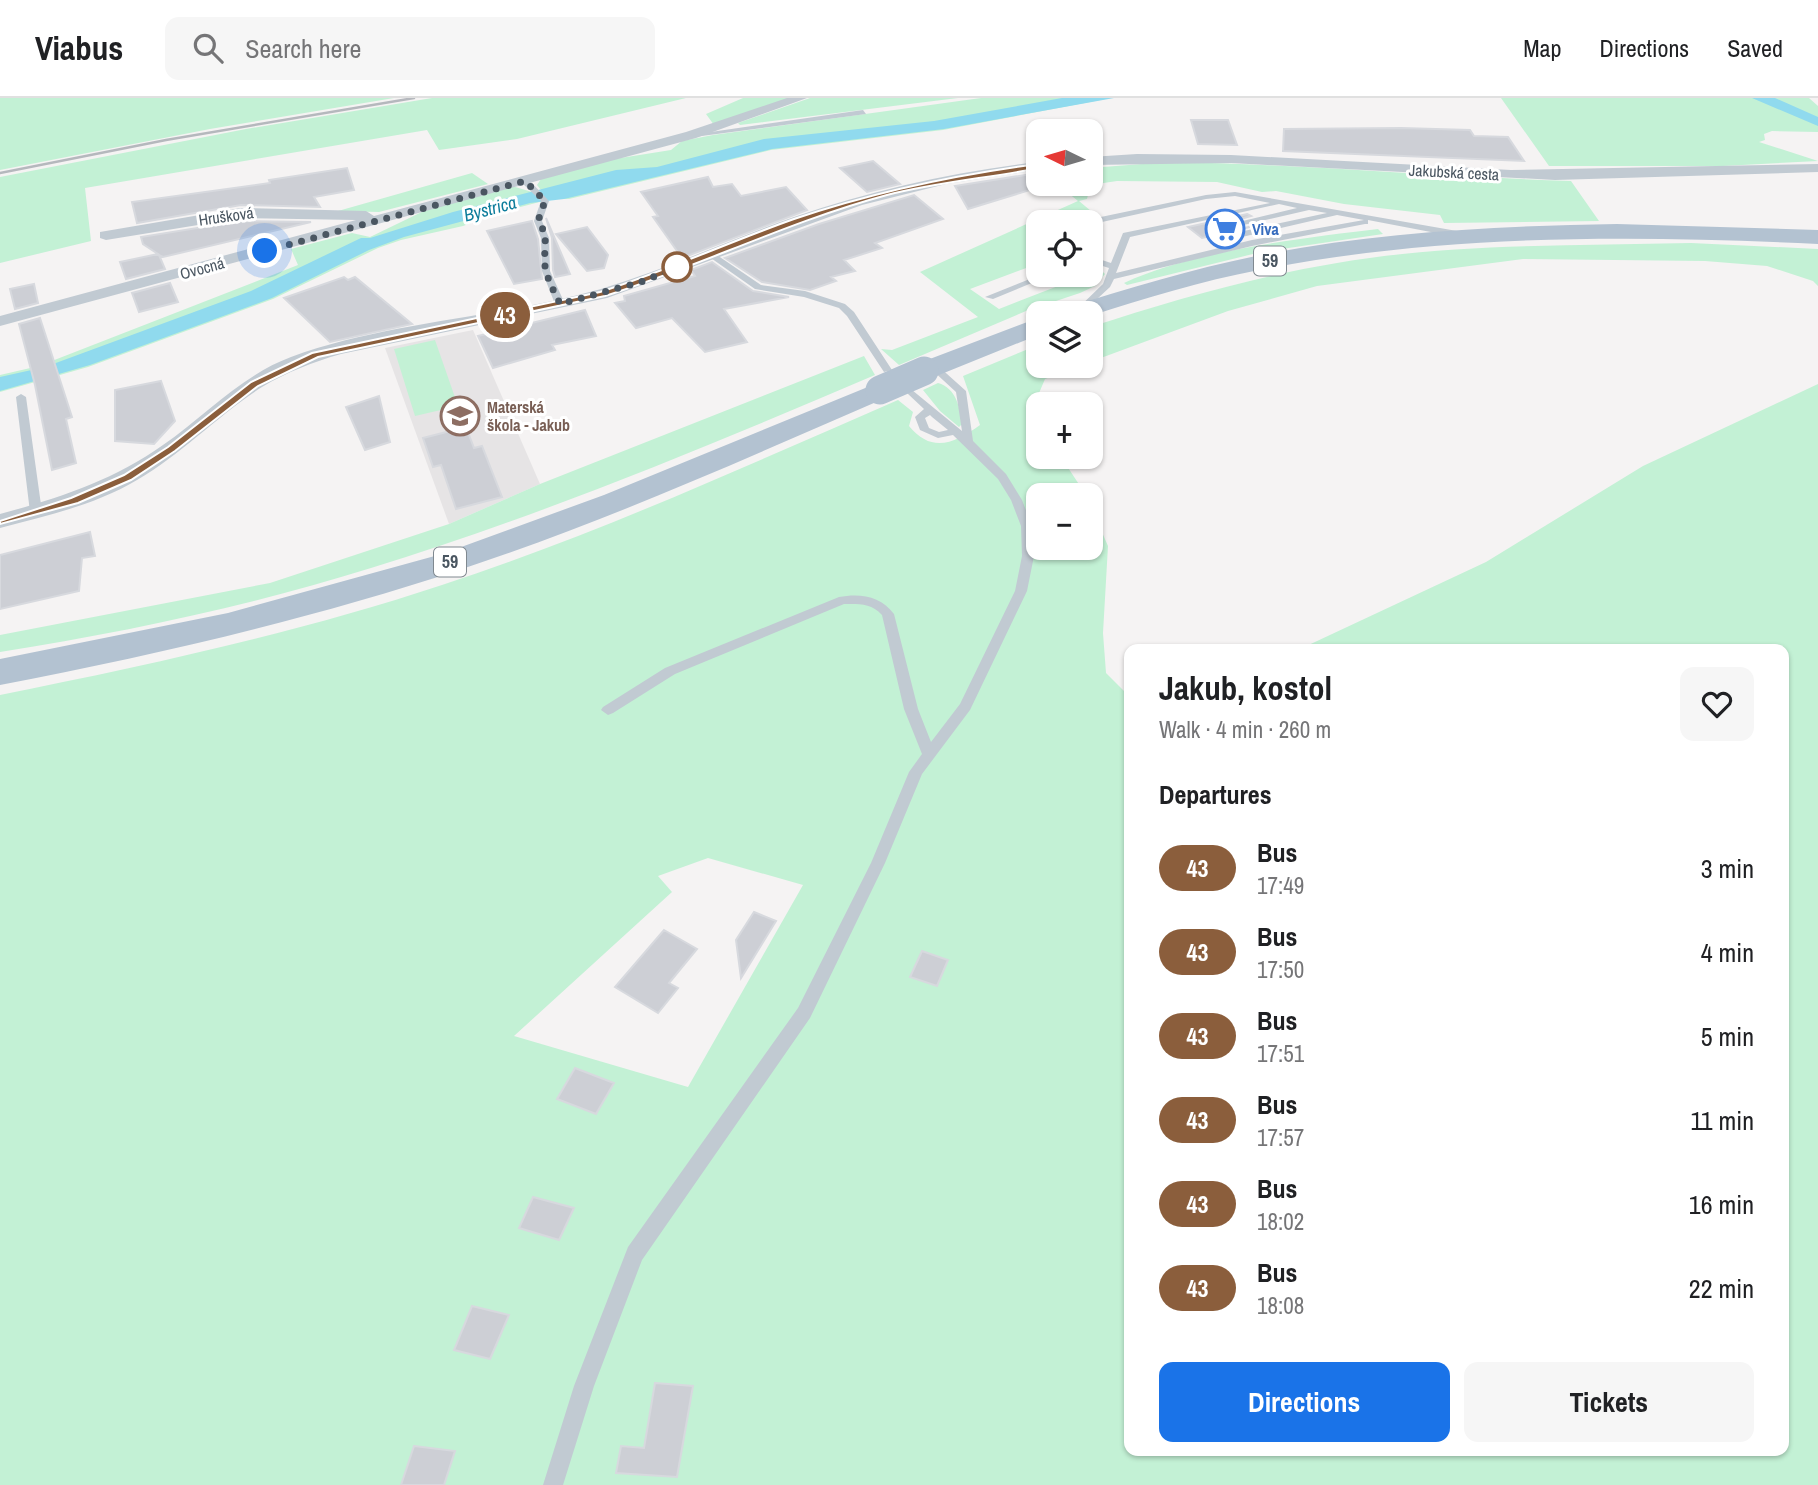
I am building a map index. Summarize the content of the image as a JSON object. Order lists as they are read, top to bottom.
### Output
{
  "streets": {
    "main road": ["59"],
    "street": ["Jakubská cesta", "Hrušková", "Ovocná"]
  },
  "crossings": [
    ["Hrušková", "Ovocná"]
  ],
  "water": ["Bystrica"],
  "places": {
    "supermarket": ["Viva"],
    "school or university": ["Materská škola - Jakub"]
  },
  "lines": ["bus line 43"],
  "north": "left",
  "page": {
    "header": "Viabus",
    "search": "Search here",
    "nav": ["Map", "Directions", "Saved"],
    "on_map": "43",
    "map_buttons": ["+", "−"],
    "heading": [
      ["Jakub, kostol", "Walk · 4 min · 260 m"],
      "Departures"
    ],
    "list": [
      {
        "mark": "43",
        "name": "Bus",
        "note": "17:49",
        "value": "3 min"
      },
      {
        "mark": "43",
        "name": "Bus",
        "note": "17:50",
        "value": "4 min"
      },
      {
        "mark": "43",
        "name": "Bus",
        "note": "17:51",
        "value": "5 min"
      },
      {
        "mark": "43",
        "name": "Bus",
        "note": "17:57",
        "value": "11 min"
      },
      {
        "mark": "43",
        "name": "Bus",
        "note": "18:02",
        "value": "16 min"
      },
      {
        "mark": "43",
        "name": "Bus",
        "note": "18:08",
        "value": "22 min"
      }
    ],
    "buttons": ["Directions", "Tickets"]
  }
}
